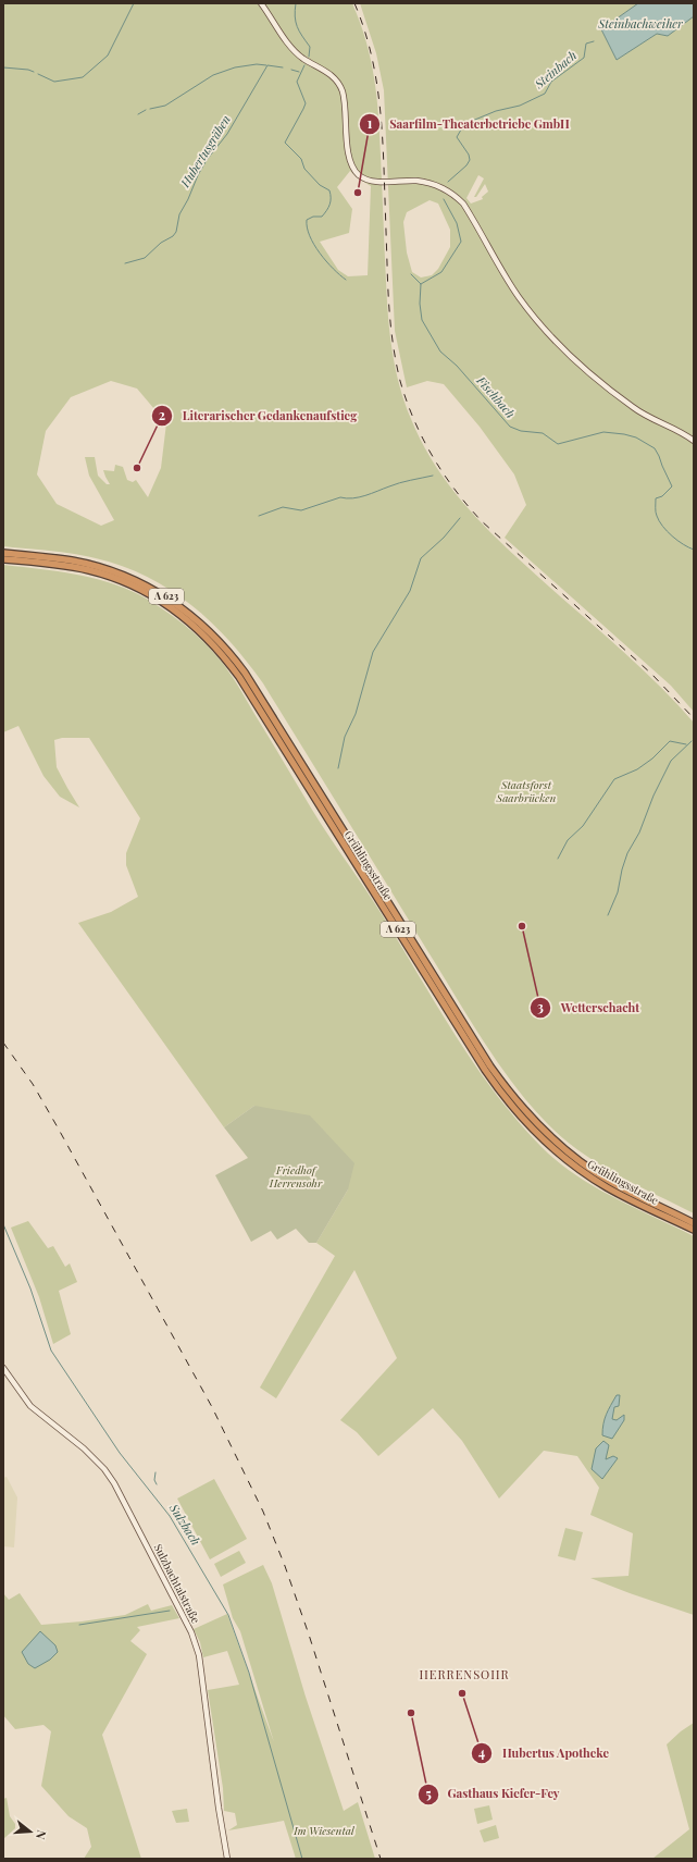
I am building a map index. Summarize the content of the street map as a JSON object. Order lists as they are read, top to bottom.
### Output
{
  "streets": {
    "highway": ["A 623", "Grühlingsstraße"],
    "main road": ["Sulzbachtalstraße"]
  },
  "districts": ["HERRENSOHR"],
  "water": [
    "Steinbachweiher",
    "Steinbach",
    "Hubertusgräben",
    "Fischbach",
    "Sulzbach"
  ],
  "parks": ["Staatsforst Saarbrücken", "Friedhof Herrensohr", "Im Wiesental"],
  "places": [
    "Saarfilm-Theaterbetriebe GmbH",
    "Literarischer Gedankenaufstieg",
    "Wetterschacht",
    "Hubertus Apotheke",
    "Gasthaus Kiefer-Fey"
  ],
  "north": "right"
}
